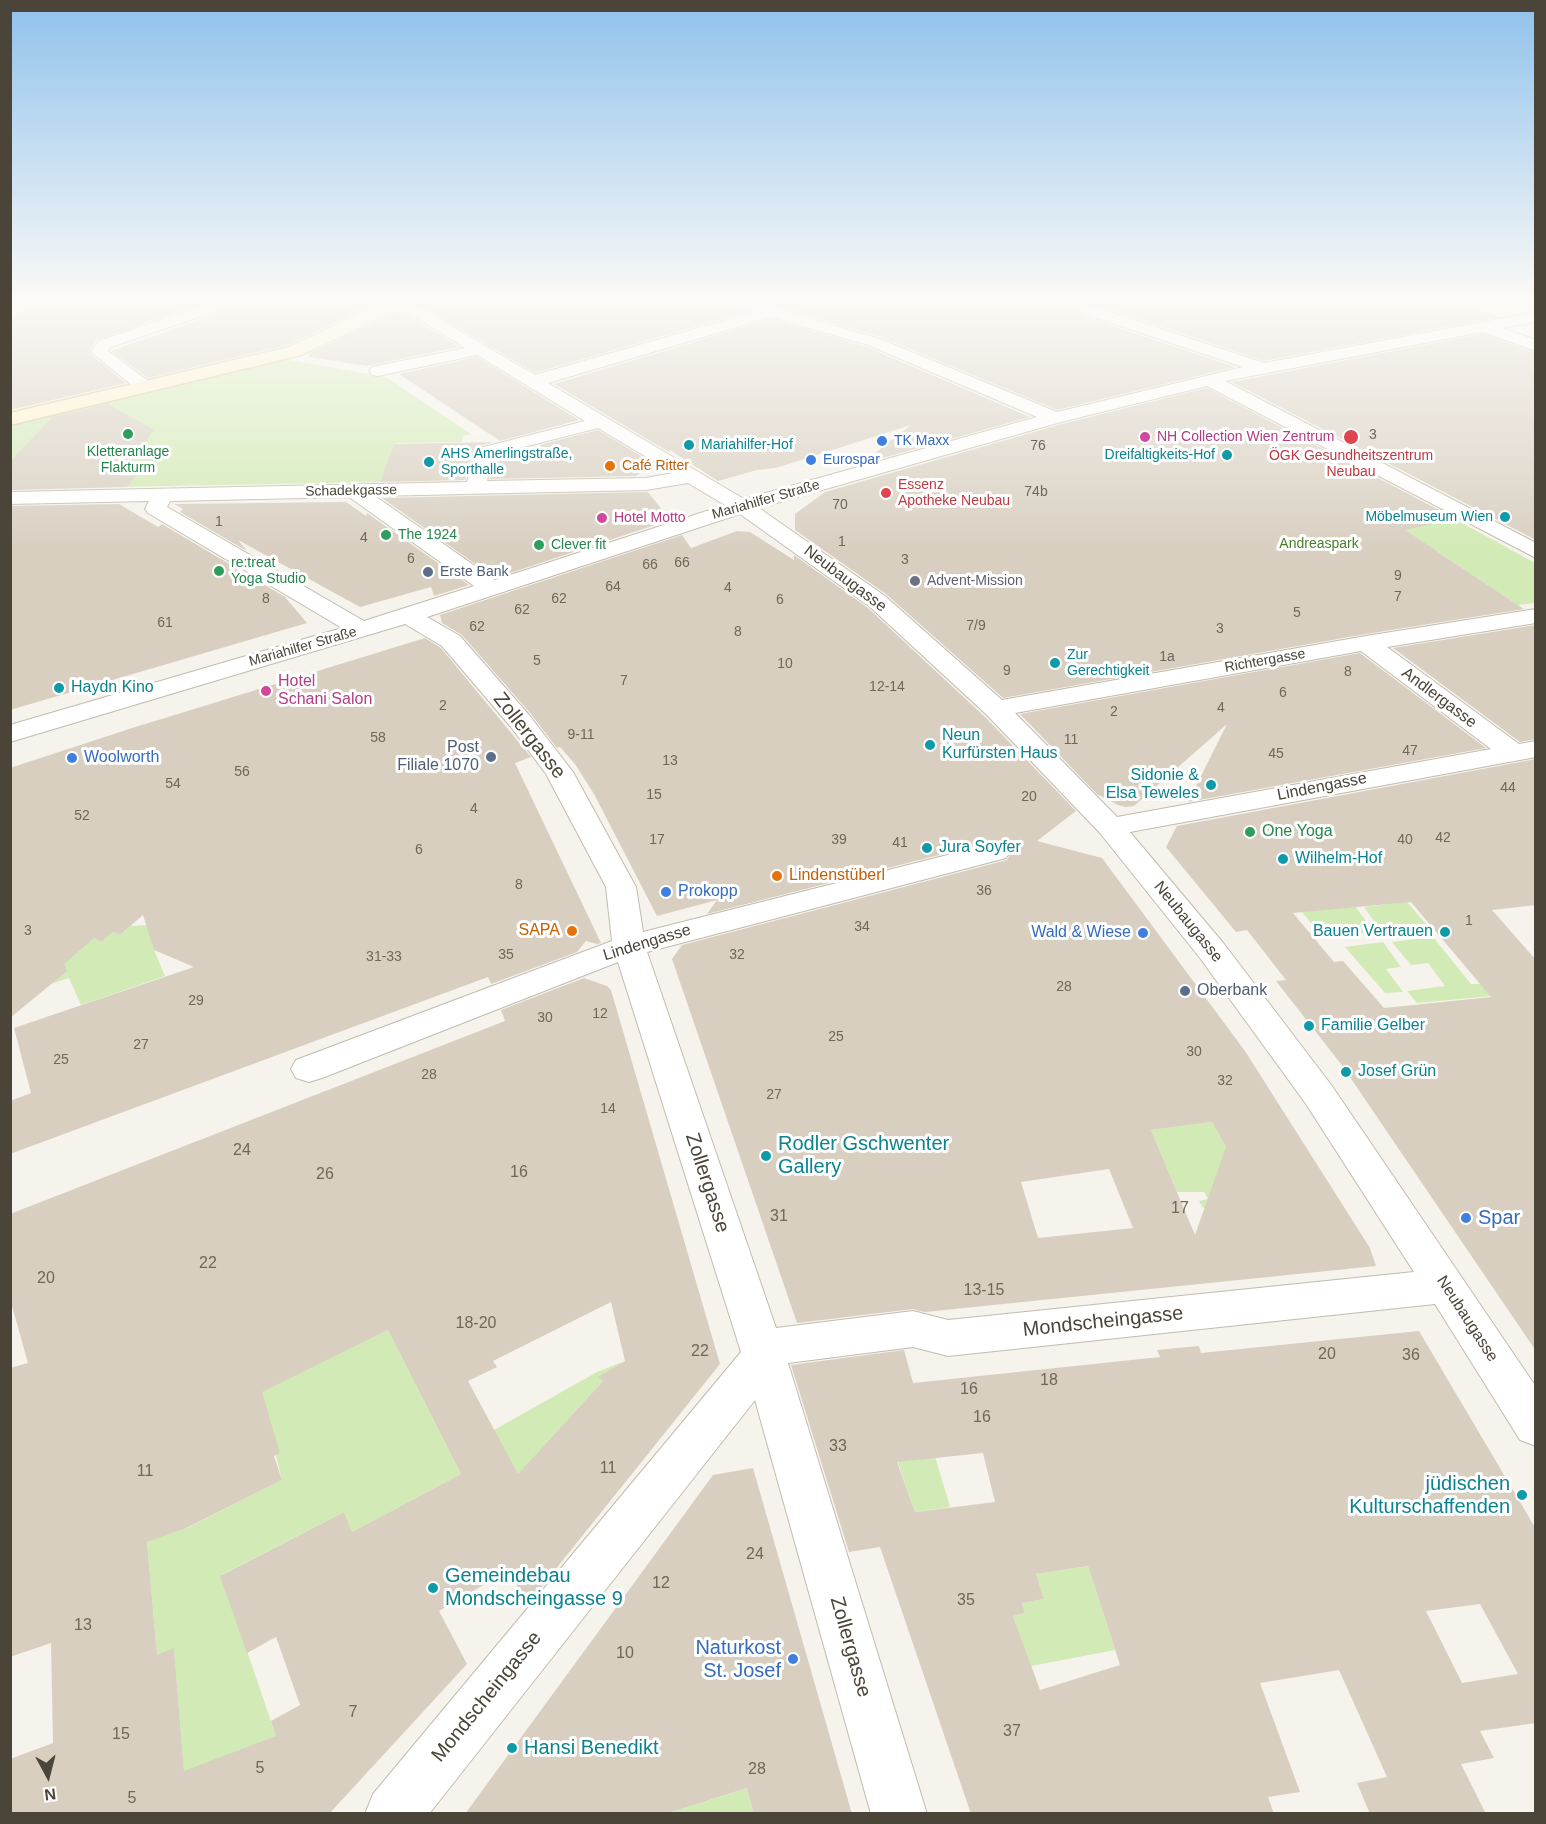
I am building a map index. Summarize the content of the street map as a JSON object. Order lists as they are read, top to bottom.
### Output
{
  "streets": {
    "street": [
      "Schadekgasse",
      "Mariahilfer Straße",
      "Neubaugasse",
      "Richtergasse",
      "Andlergasse",
      "Zollergasse",
      "Lindengasse",
      "Mondscheingasse"
    ]
  },
  "crossings": [
    ["Schadekgasse", "Neubaugasse"],
    ["Mariahilfer Straße", "Neubaugasse"],
    ["Mariahilfer Straße", "Zollergasse"],
    ["Neubaugasse", "Richtergasse"],
    ["Neubaugasse", "Lindengasse"],
    ["Neubaugasse", "Mondscheingasse"],
    ["Richtergasse", "Andlergasse"],
    ["Andlergasse", "Lindengasse"],
    ["Zollergasse", "Lindengasse"],
    ["Zollergasse", "Mondscheingasse"]
  ],
  "parks": ["Andreaspark"],
  "places": [
    "Kletteranlage Flakturm",
    "NH Collection Wien Zentrum",
    "ÖGK Gesundheitszentrum Neubau",
    "TK Maxx",
    "Mariahilfer-Hof",
    "Dreifaltigkeits-Hof",
    "Eurospar",
    "AHS Amerlingstraße, Sporthalle",
    "Café Ritter",
    "Essenz Apotheke Neubau",
    "Möbelmuseum Wien",
    "Hotel Motto",
    "The 1924",
    "Clever fit",
    "re:treat Yoga Studio",
    "Erste Bank",
    "Advent-Mission",
    "Zur Gerechtigkeit",
    "Haydn Kino",
    "Hotel Schani Salon",
    "Neun Kurfürsten Haus",
    "Post Filiale 1070",
    "Woolworth",
    "Sidonie & Elsa Teweles",
    "One Yoga",
    "Jura Soyfer",
    "Wilhelm-Hof",
    "Lindenstüberl",
    "Prokopp",
    "SAPA",
    "Bauen Vertrauen",
    "Wald & Wiese",
    "Oberbank",
    "Familie Gelber",
    "Josef Grün",
    "Rodler Gschwenter Gallery",
    "Spar",
    "jüdischen Kulturschaffenden",
    "Gemeindebau Mondscheingasse 9",
    "Naturkost St. Josef",
    "Hansi Benedikt"
  ],
  "house_numbers": [
    "3",
    "76",
    "74b",
    "70",
    "1",
    "4",
    "1",
    "6",
    "3",
    "66",
    "66",
    "9",
    "64",
    "4",
    "7",
    "8",
    "62",
    "6",
    "62",
    "5",
    "61",
    "7/9",
    "62",
    "3",
    "8",
    "1a",
    "5",
    "10",
    "9",
    "8",
    "7",
    "12-14",
    "6",
    "2",
    "4",
    "2",
    "9-11",
    "58",
    "11",
    "47",
    "45",
    "13",
    "56",
    "54",
    "44",
    "15",
    "20",
    "4",
    "52",
    "42",
    "17",
    "39",
    "40",
    "41",
    "6",
    "8",
    "36",
    "1",
    "34",
    "3",
    "35",
    "32",
    "31-33",
    "28",
    "29",
    "12",
    "30",
    "25",
    "27",
    "30",
    "25",
    "28",
    "32",
    "27",
    "14",
    "24",
    "16",
    "26",
    "17",
    "31",
    "22",
    "20",
    "13-15",
    "18-20",
    "22",
    "20",
    "36",
    "18",
    "16",
    "16",
    "33",
    "11",
    "11",
    "24",
    "12",
    "35",
    "13",
    "10",
    "7",
    "37",
    "15",
    "5",
    "28",
    "5"
  ],
  "north": "bottom"
}
